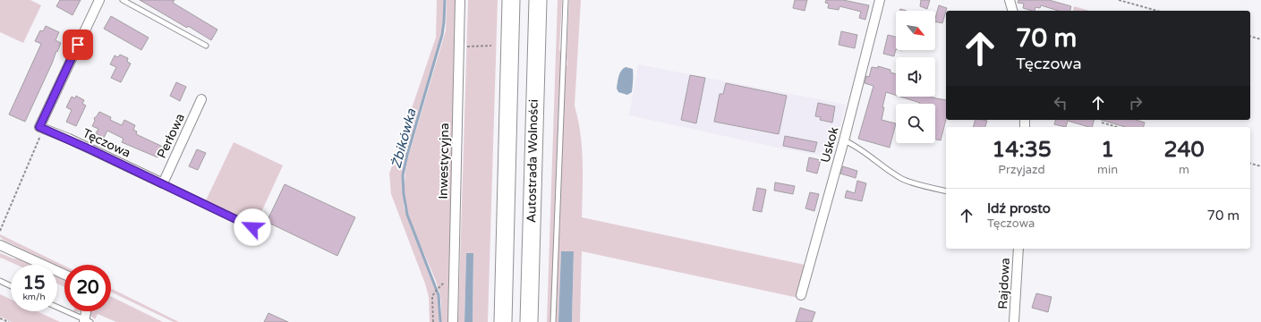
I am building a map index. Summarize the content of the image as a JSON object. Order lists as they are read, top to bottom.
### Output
{
  "streets": {
    "highway": ["Autostrada Wolności"],
    "street": [
      "Perłowa",
      "Tęczowa",
      "Uskok",
      "Inwestycyjna",
      "Rajdowa"
    ]
  },
  "crossings": [
    ["Perłowa", "Tęczowa"]
  ],
  "water": ["Żbikówka"],
  "north": "bottom right",
  "page": {
    "turn": ["70 m", "Tęczowa"],
    "eta": [
      "14:35",
      "Przyjazd",
      "1",
      "min",
      "240",
      "m"
    ],
    "list": [
      {
        "name": "Idź prosto",
        "note": "Tęczowa",
        "value": "70 m"
      }
    ],
    "speed": "15 km/h",
    "limit": "20"
  }
}
